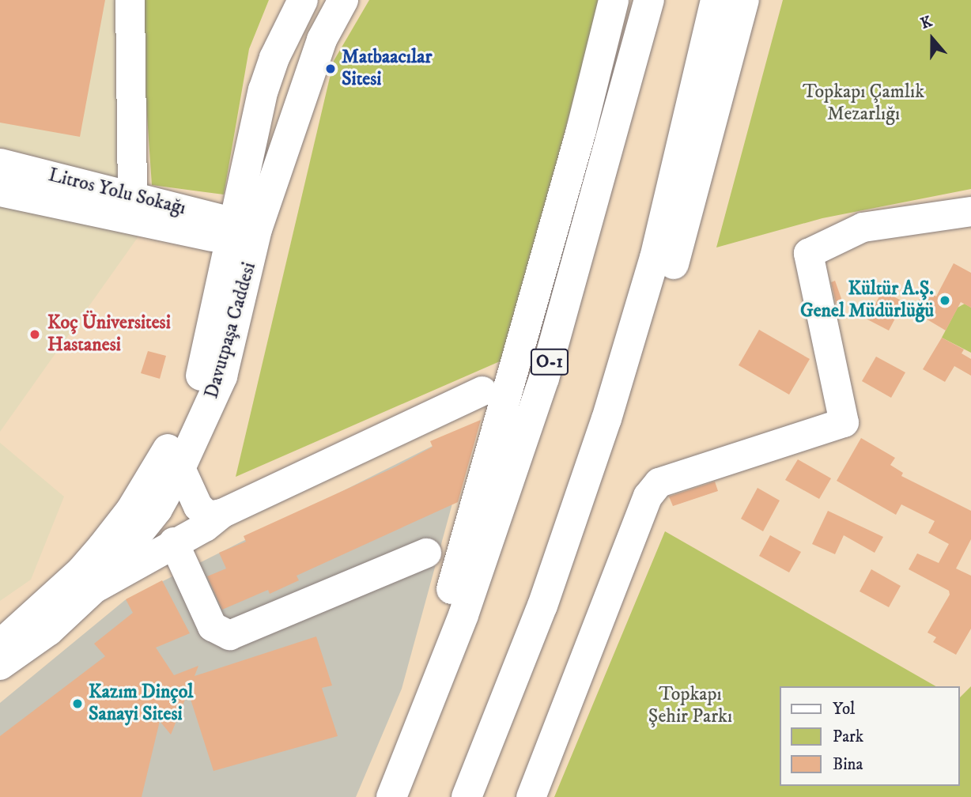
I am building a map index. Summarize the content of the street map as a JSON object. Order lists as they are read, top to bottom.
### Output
{
  "streets": {
    "main road": ["Litros Yolu Sokağı", "Davutpaşa Caddesi", "O-1"]
  },
  "crossings": [
    ["Litros Yolu Sokağı", "Davutpaşa Caddesi"]
  ],
  "parks": ["Topkapı Çamlık Mezarlığı", "Topkapı Şehir Parkı"],
  "places": [
    "Matbaacılar Sitesi",
    "Kültür A.Ş. Genel Müdürlüğü",
    "Koç Üniversitesi Hastanesi",
    "Kazım Dinçol Sanayi Sitesi"
  ],
  "legend": ["Yol", "Park", "Bina"],
  "north": "top"
}
